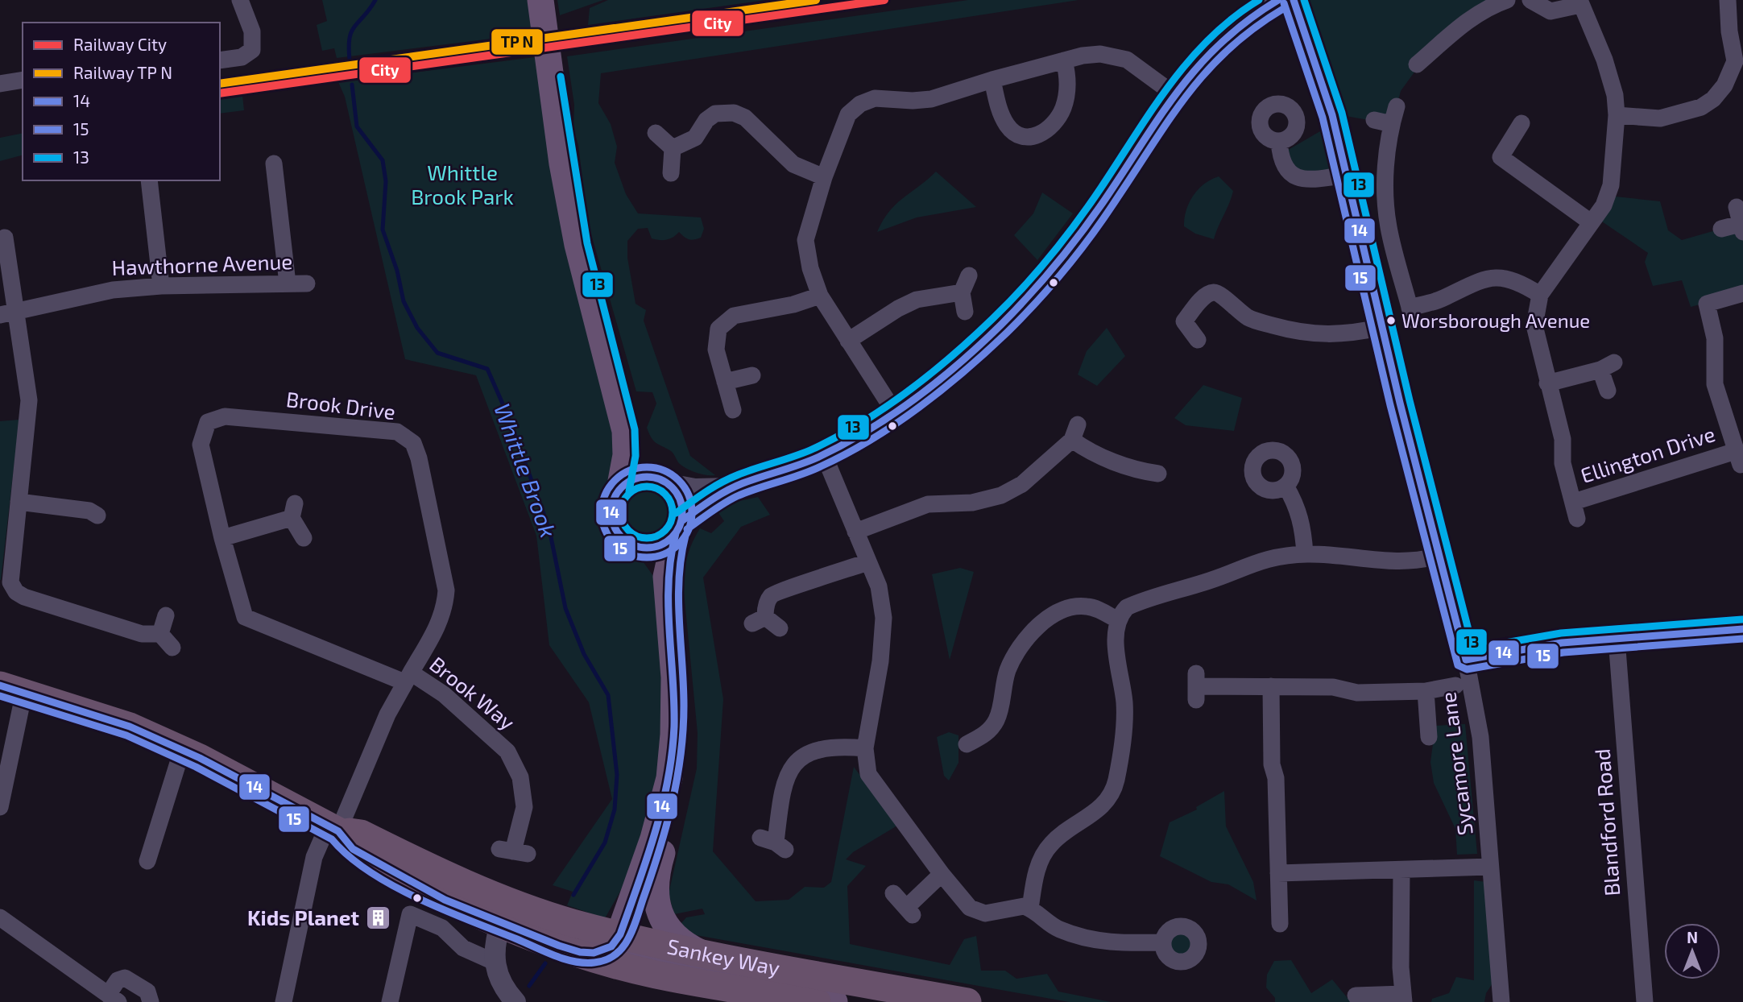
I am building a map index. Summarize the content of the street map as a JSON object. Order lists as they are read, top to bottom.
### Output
{
  "streets": {
    "highway": ["Sankey Way"],
    "street": [
      "Hawthorne Avenue",
      "Brook Drive",
      "Ellington Drive",
      "Brook Way",
      "Sycamore Lane",
      "Blandford Road"
    ]
  },
  "crossings": [
    ["Brook Drive", "Brook Way"],
    ["Brook Way", "Sankey Way"]
  ],
  "water": ["Whittle Brook"],
  "parks": ["Whittle Brook Park"],
  "places": {
    "other": ["Worsborough Avenue"],
    "building": ["Kids Planet"]
  },
  "lines": [
    "rail line City",
    "transit line 14",
    "transit line 13",
    "transit line 15"
  ],
  "legend": [
    "Railway City",
    "Railway TP N",
    "14",
    "15",
    "13"
  ],
  "north": "top"
}
